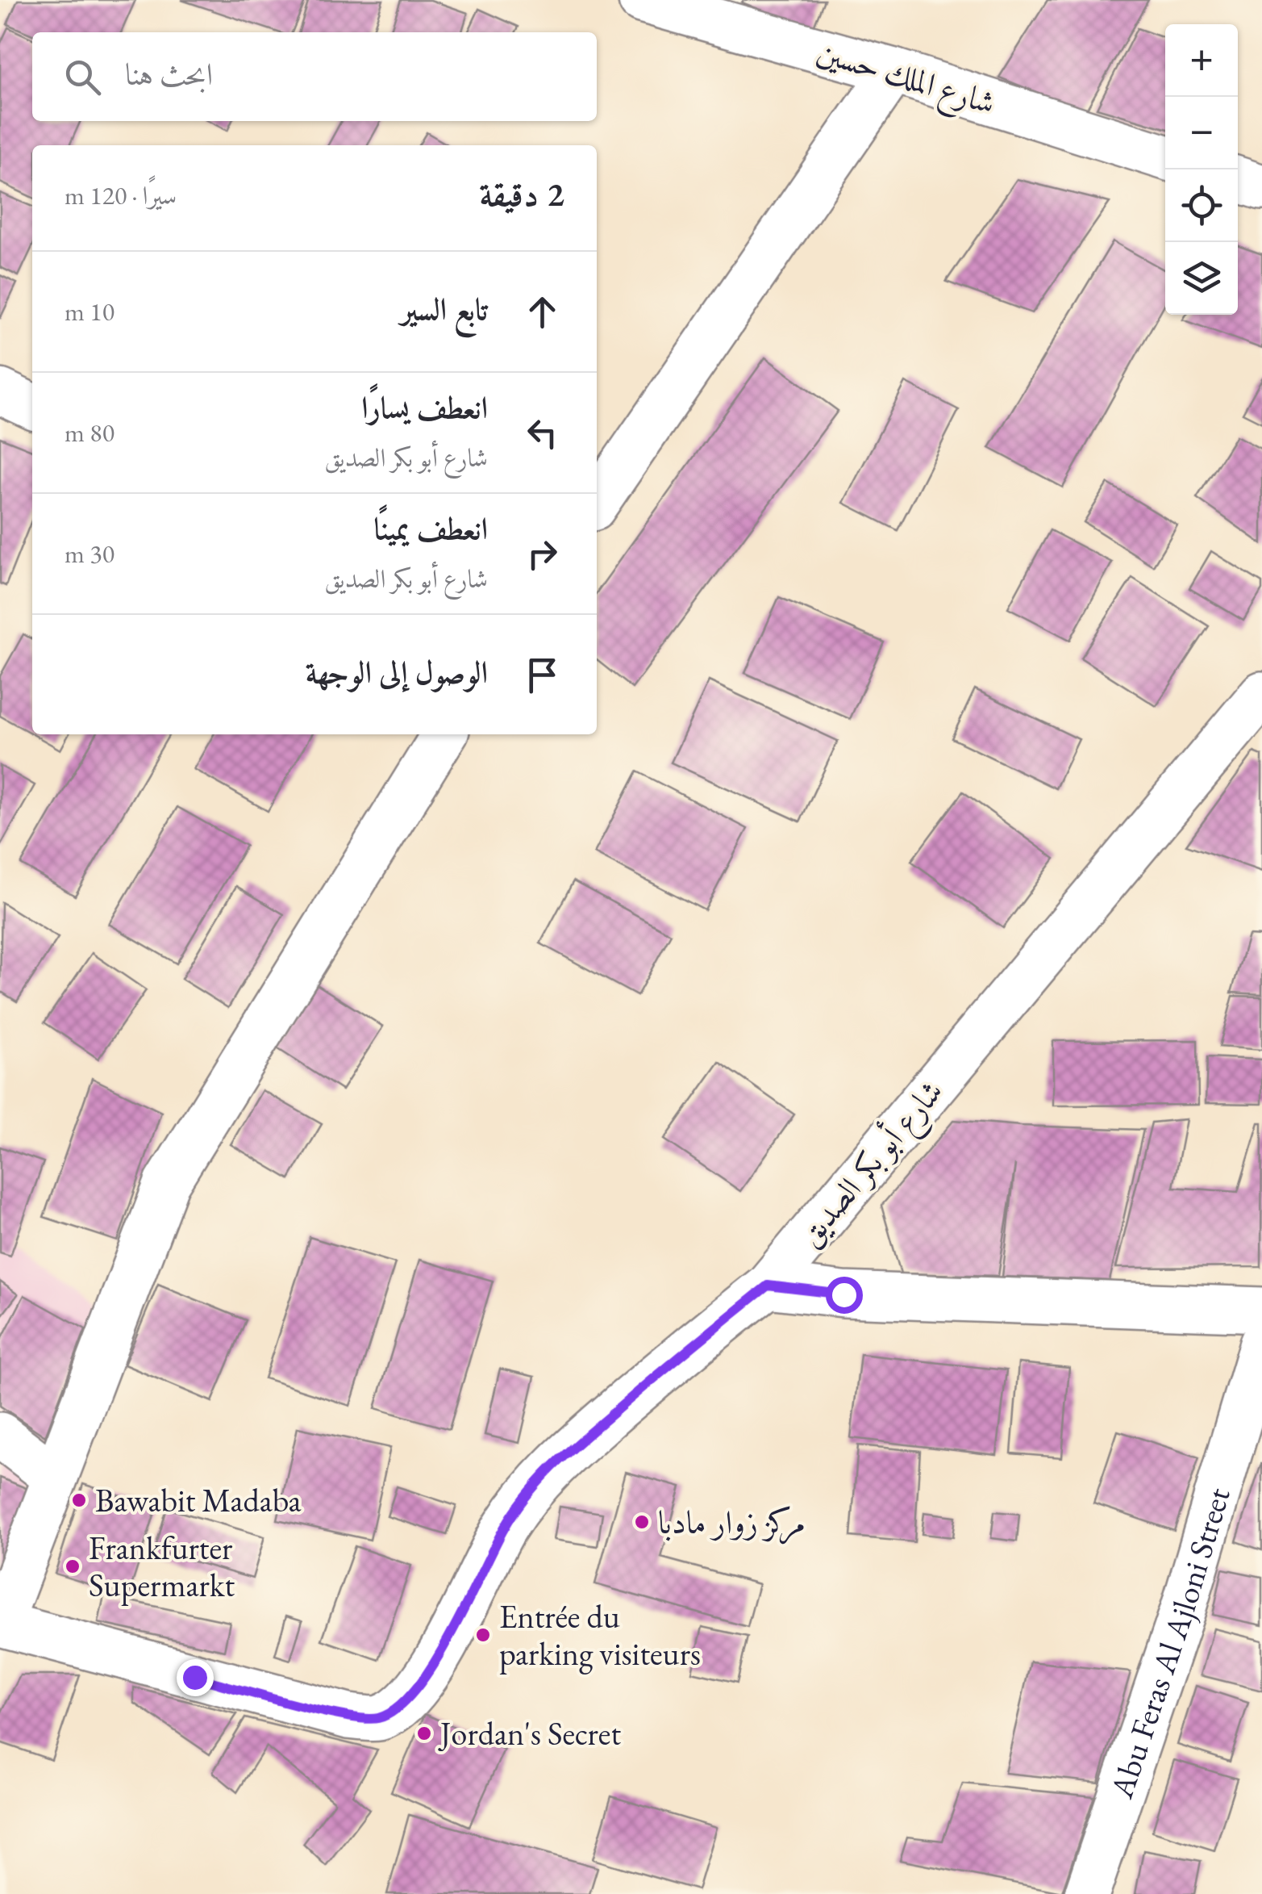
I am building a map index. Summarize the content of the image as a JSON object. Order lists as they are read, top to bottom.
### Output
{
  "streets": {
    "street": ["شارع الملك حسين", "شارع أبو بكر الصديق", "Abu Feras Al Ajloni Street"]
  },
  "places": [
    "Bawabit Madaba",
    "مركز زوار مادبا",
    "Frankfurter Supermarkt",
    "Entrée du parking visiteurs",
    "Jordan's Secret"
  ],
  "page": {
    "map_buttons": ["+", "−"],
    "search": "ابحث هنا",
    "heading": ["2 دقيقة", "سيرًا · 120 m"],
    "list": [
      ["تابع السير", "10 m"],
      ["انعطف يسارًا", "شارع أبو بكر الصديق", "80 m"],
      ["انعطف يمينًا", "شارع أبو بكر الصديق", "30 m"],
      "الوصول إلى الوجهة"
    ]
  }
}
